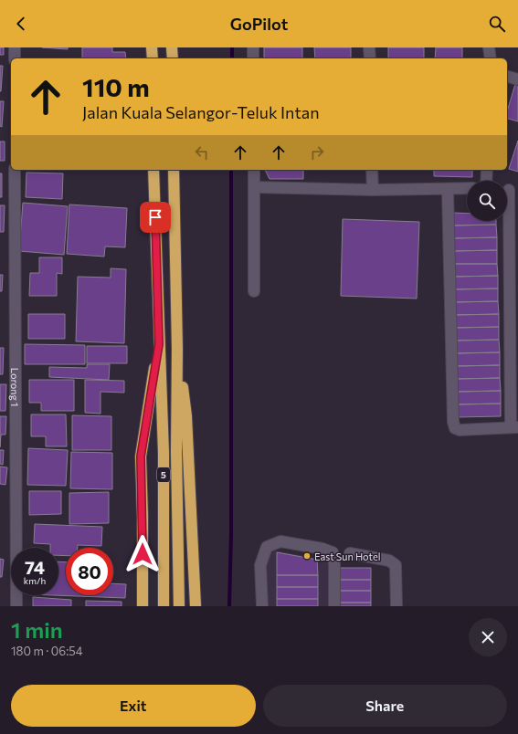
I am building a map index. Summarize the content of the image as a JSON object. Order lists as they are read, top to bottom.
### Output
{
  "streets": {
    "highway": ["5"],
    "street": ["Lorong 1"]
  },
  "places": ["East Sun Hotel"],
  "page": {
    "header": "GoPilot",
    "turn": ["110 m", "Jalan Kuala Selangor-Teluk Intan"],
    "speed": "74 km/h",
    "limit": "80",
    "heading": ["1 min", "180 m · 06:54"],
    "buttons": ["Exit", "Share"]
  }
}
